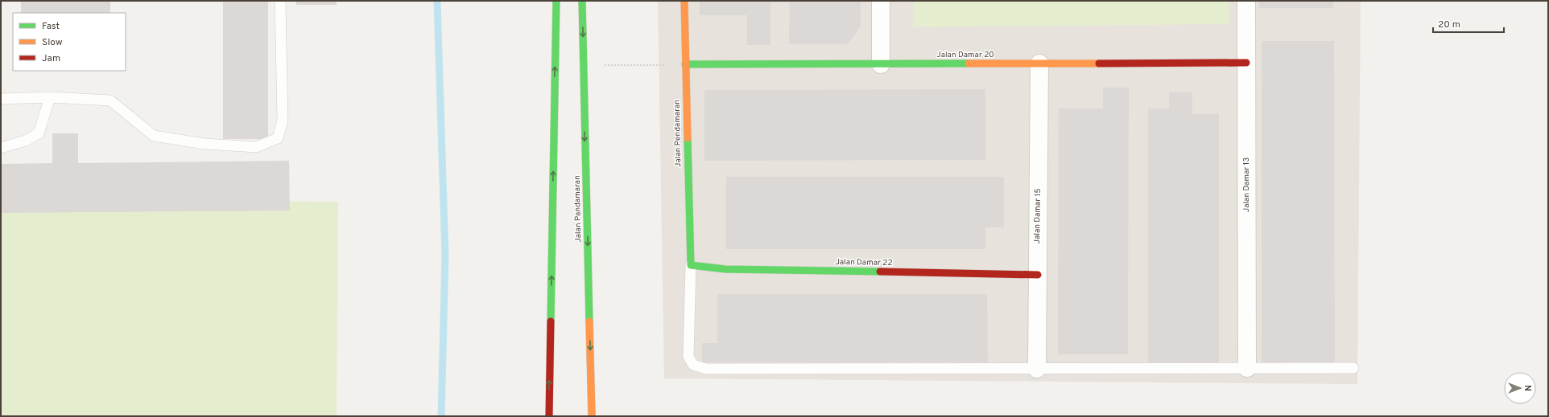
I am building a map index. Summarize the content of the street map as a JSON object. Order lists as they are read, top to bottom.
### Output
{
  "streets": {
    "street": [
      "Jalan Damar 20",
      "Jalan Pendamaran",
      "Jalan Damar 13",
      "Jalan Pandamaran",
      "Jalan Damar 15",
      "Jalan Damar 22"
    ]
  },
  "crossings": [
    ["Jalan Damar 20", "Jalan Pendamaran"],
    ["Jalan Damar 20", "Jalan Damar 13"],
    ["Jalan Damar 20", "Jalan Damar 15"],
    ["Jalan Pendamaran", "Jalan Damar 22"],
    ["Jalan Damar 15", "Jalan Damar 22"]
  ],
  "legend": ["Fast", "Slow", "Jam"],
  "scale_bar": "20 m",
  "north": "right"
}
